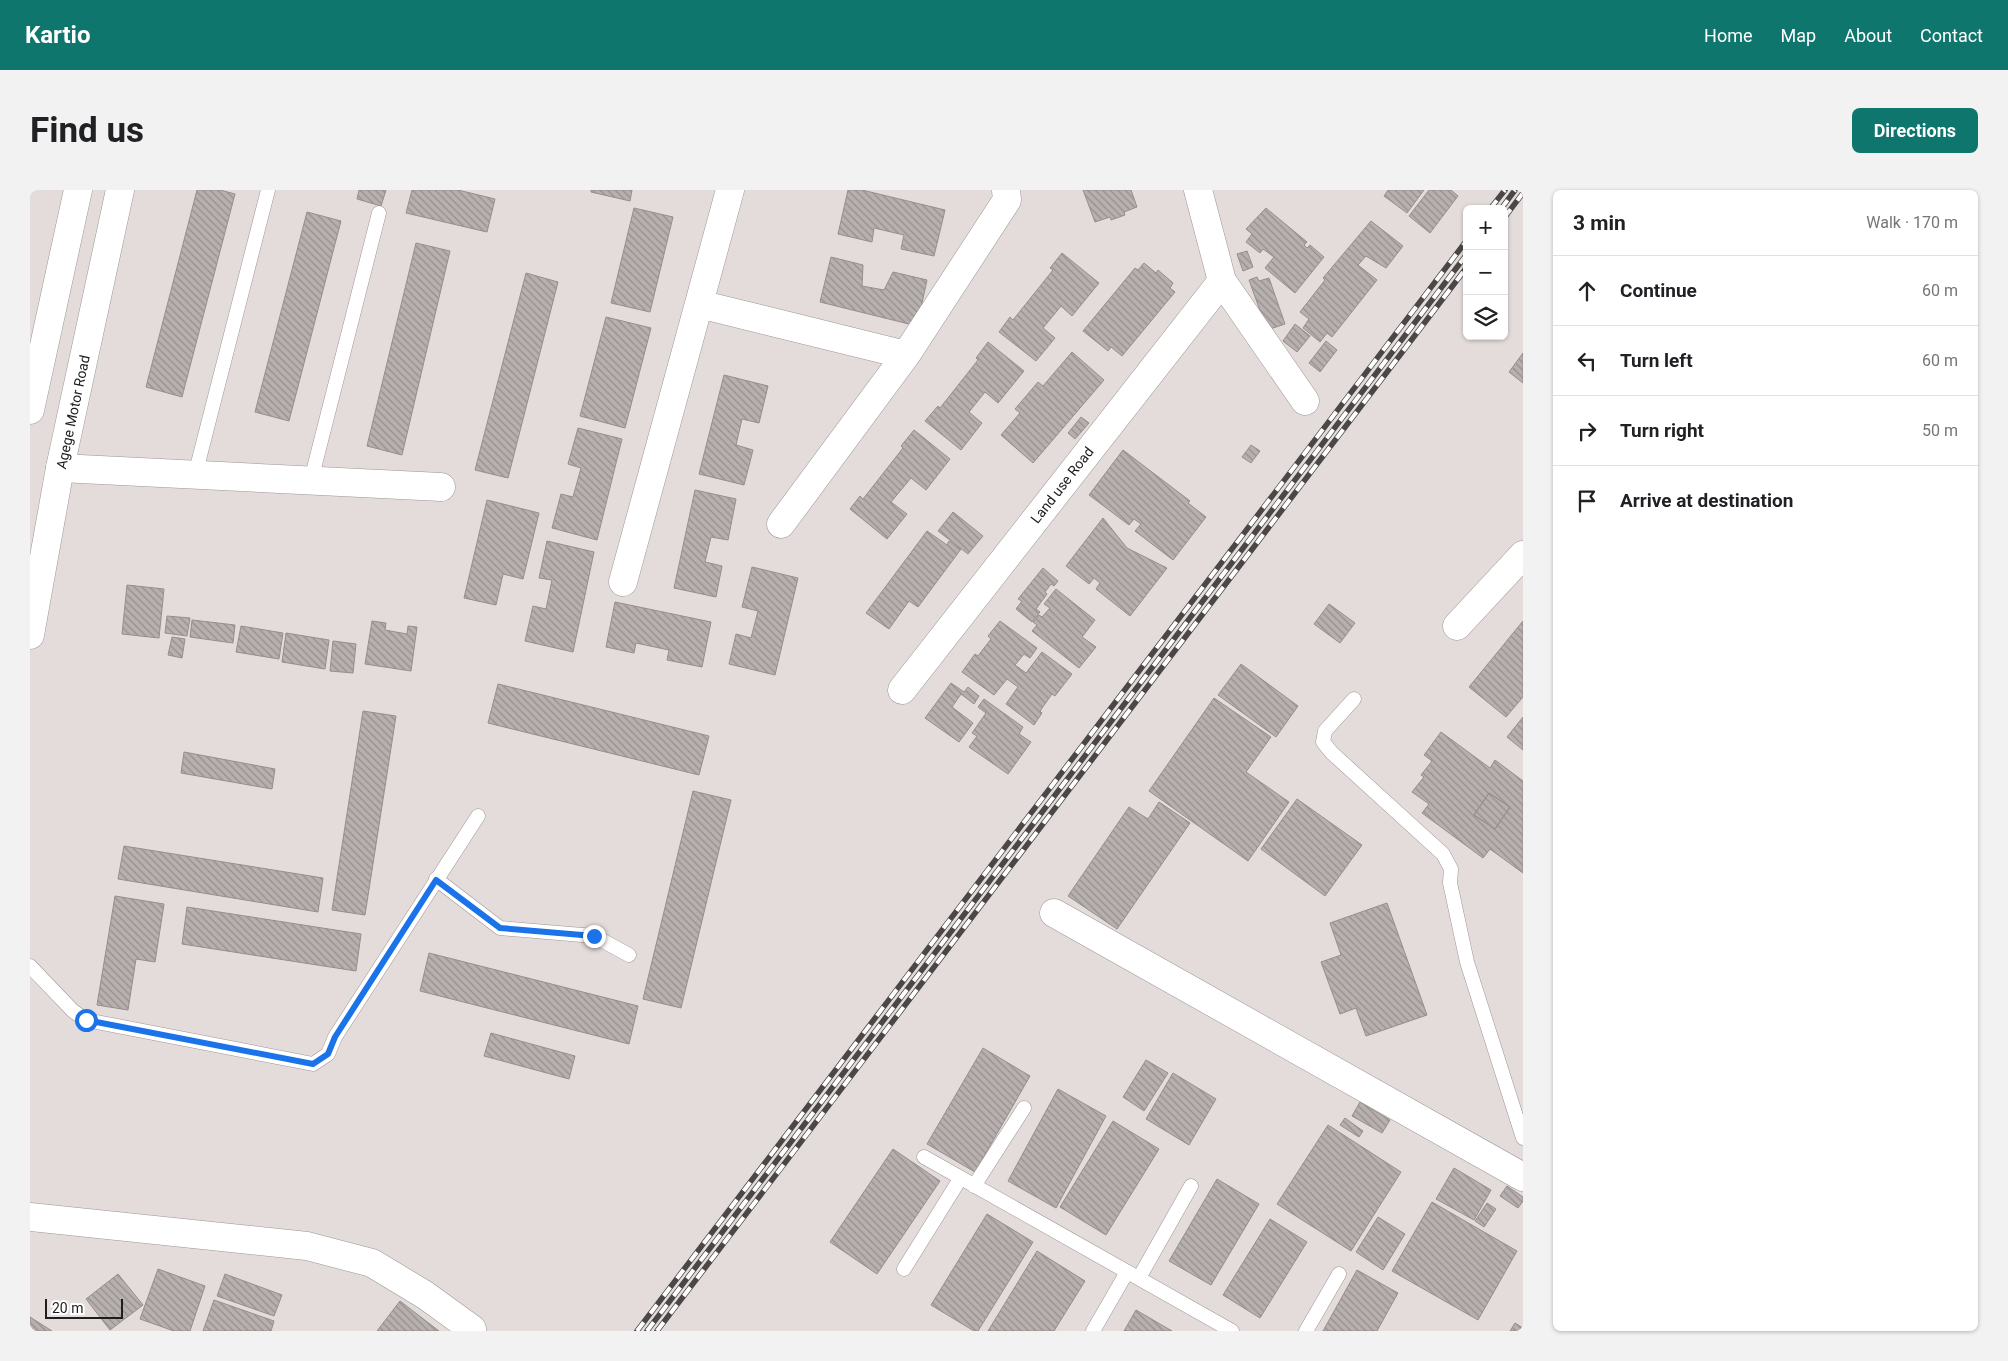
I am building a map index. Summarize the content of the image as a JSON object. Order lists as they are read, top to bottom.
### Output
{
  "streets": {
    "street": ["Agege Motor Road", "Land use Road"]
  },
  "scale_bar": "20 m",
  "page": {
    "header": "Kartio",
    "nav": [
      "Home",
      "Map",
      "About",
      "Contact"
    ],
    "buttons": "Directions",
    "title": "Find us",
    "heading": ["3 min", "Walk · 170 m"],
    "map_buttons": ["+", "−"],
    "list": [
      ["Continue", "60 m"],
      ["Turn left", "60 m"],
      ["Turn right", "50 m"],
      "Arrive at destination"
    ],
    "scale": "20 m"
  }
}
